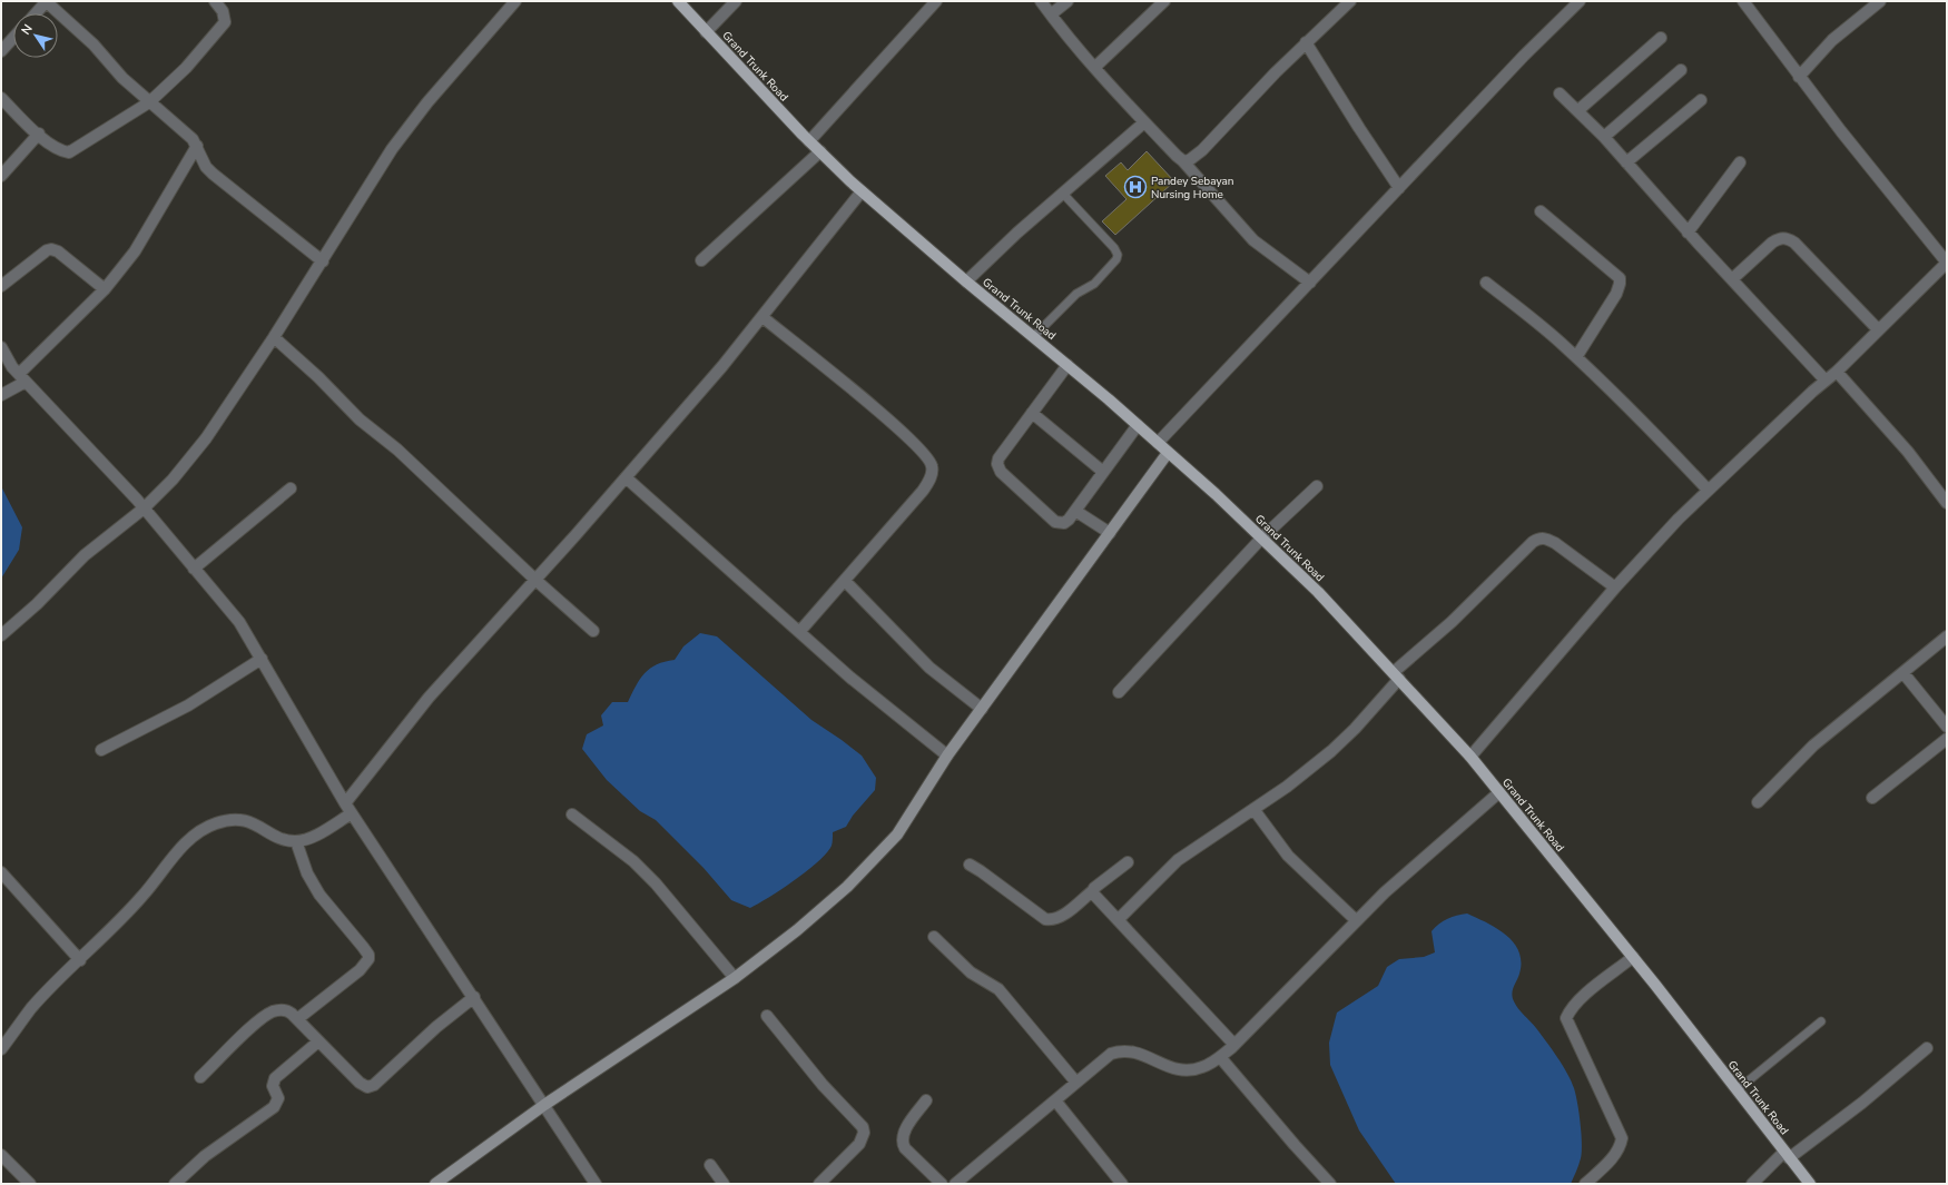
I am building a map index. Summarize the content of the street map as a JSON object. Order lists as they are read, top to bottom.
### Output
{
  "streets": {
    "main road": ["Grand Trunk Road"]
  },
  "places": {
    "hospital": ["Pandey Sebayan Nursing Home"]
  },
  "north": "top left"
}
